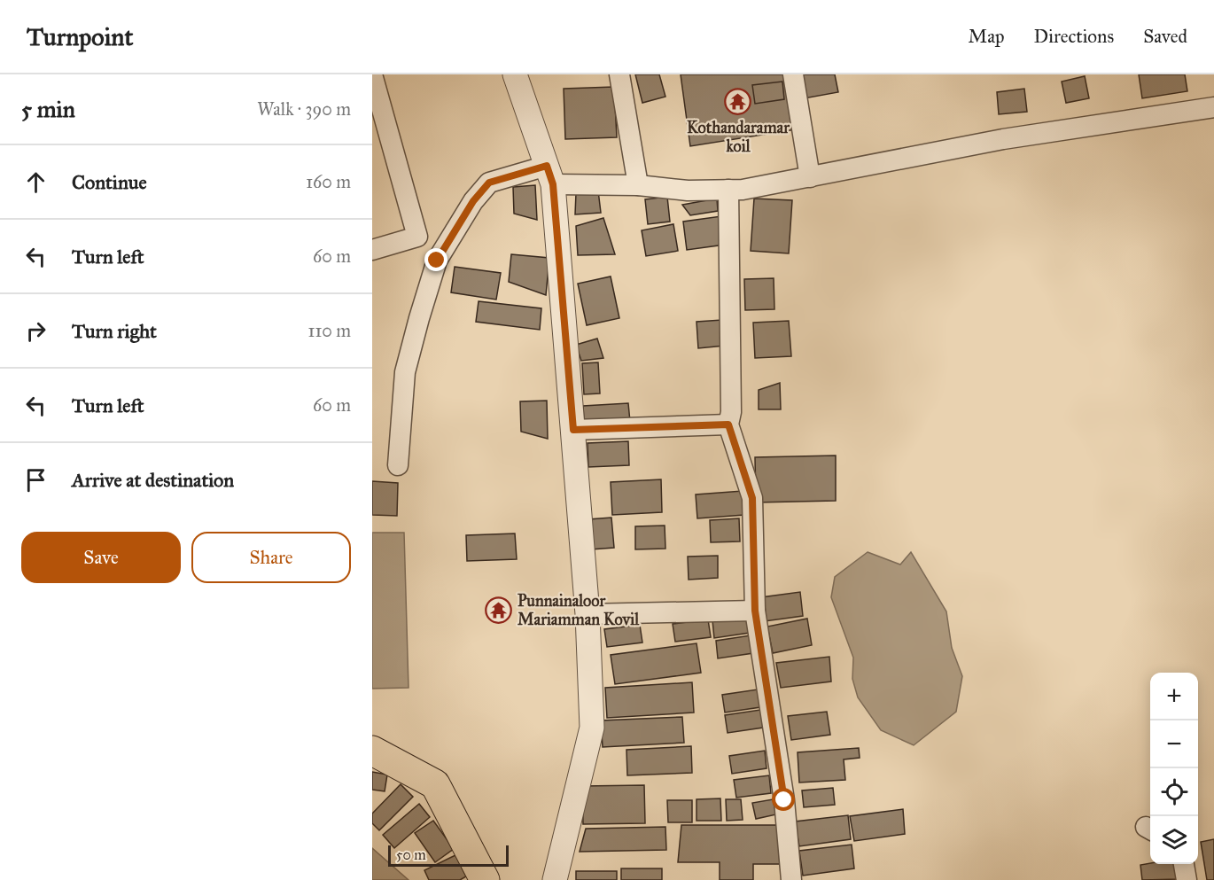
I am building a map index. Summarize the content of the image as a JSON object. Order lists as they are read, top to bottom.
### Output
{
  "places": {
    "temple": ["Kothandaramar koil", "Punnainaloor Mariamman Kovil"]
  },
  "scale_bar": "50 m",
  "page": {
    "header": "Turnpoint",
    "nav": ["Map", "Directions", "Saved"],
    "heading": ["5 min", "Walk · 390 m"],
    "list": [
      ["Continue", "160 m"],
      ["Turn left", "60 m"],
      ["Turn right", "110 m"],
      ["Turn left", "60 m"],
      "Arrive at destination"
    ],
    "buttons": ["Save", "Share"],
    "map_buttons": ["+", "−"],
    "scale": "50 m"
  }
}
